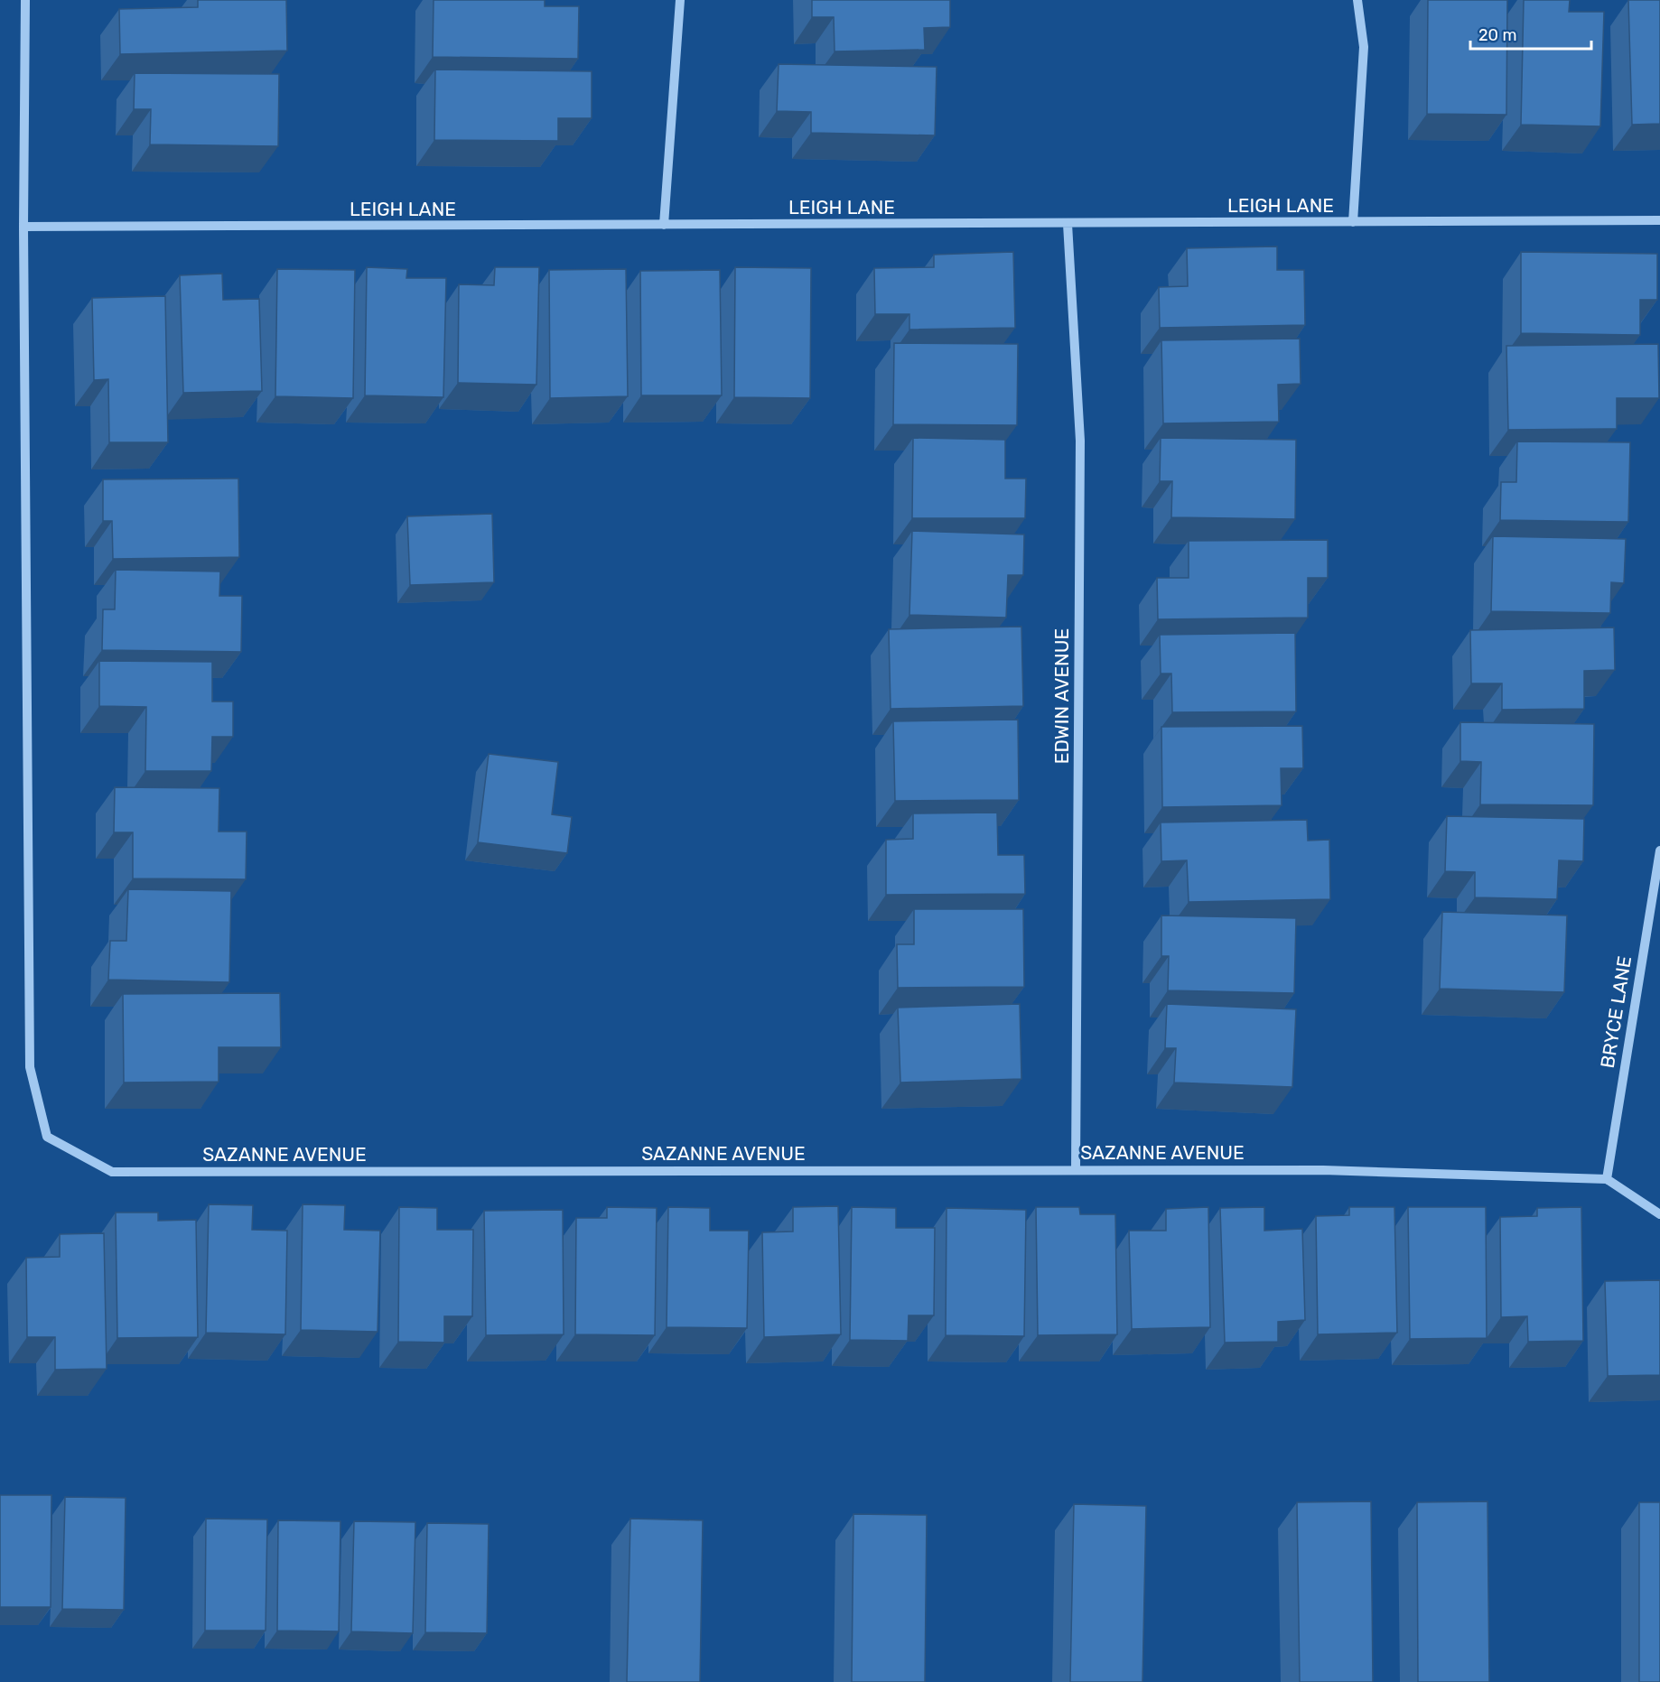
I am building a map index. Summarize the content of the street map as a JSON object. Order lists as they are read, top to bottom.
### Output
{
  "streets": {
    "street": [
      "LEIGH LANE",
      "EDWIN AVENUE",
      "BRYCE LANE",
      "SAZANNE AVENUE"
    ]
  },
  "crossings": [
    ["LEIGH LANE", "EDWIN AVENUE"],
    ["LEIGH LANE", "SAZANNE AVENUE"],
    ["EDWIN AVENUE", "SAZANNE AVENUE"],
    ["BRYCE LANE", "SAZANNE AVENUE"]
  ],
  "scale_bar": "20 m"
}
